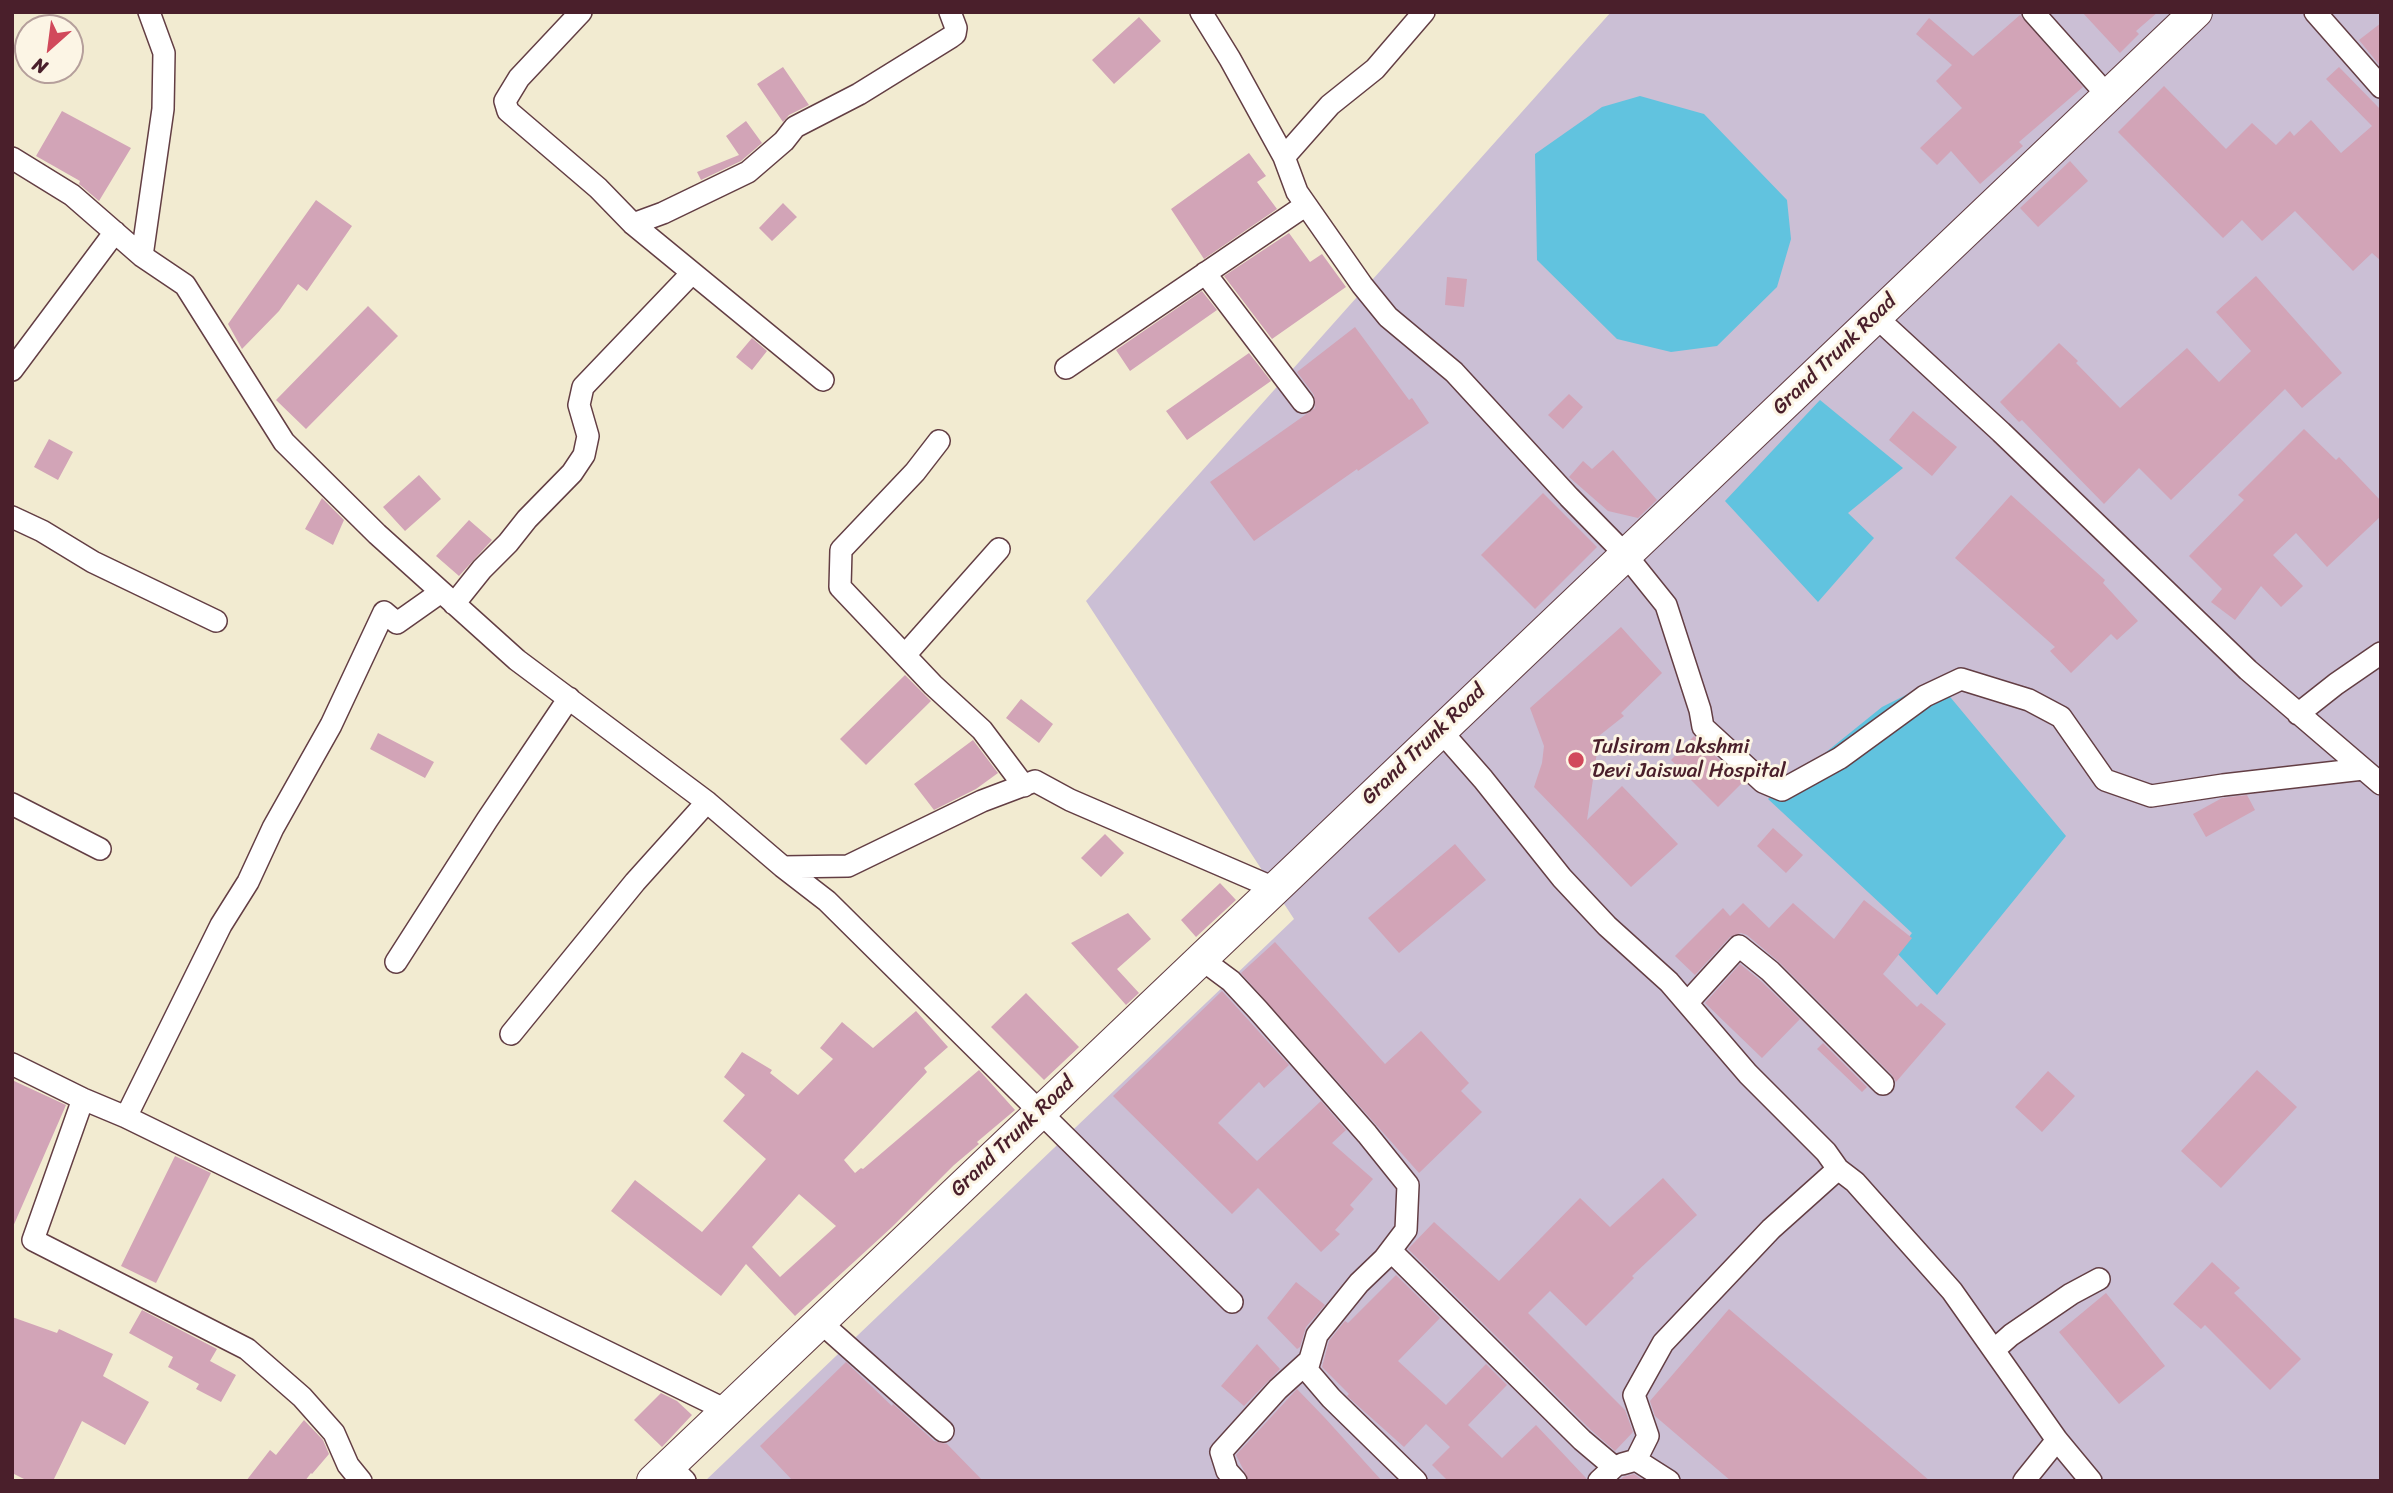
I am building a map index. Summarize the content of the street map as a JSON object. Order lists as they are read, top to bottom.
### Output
{
  "streets": {
    "main road": ["Grand Trunk Road"]
  },
  "places": ["Tulsiram Lakshmi Devi Jaiswal Hospital"],
  "north": "bottom left"
}
